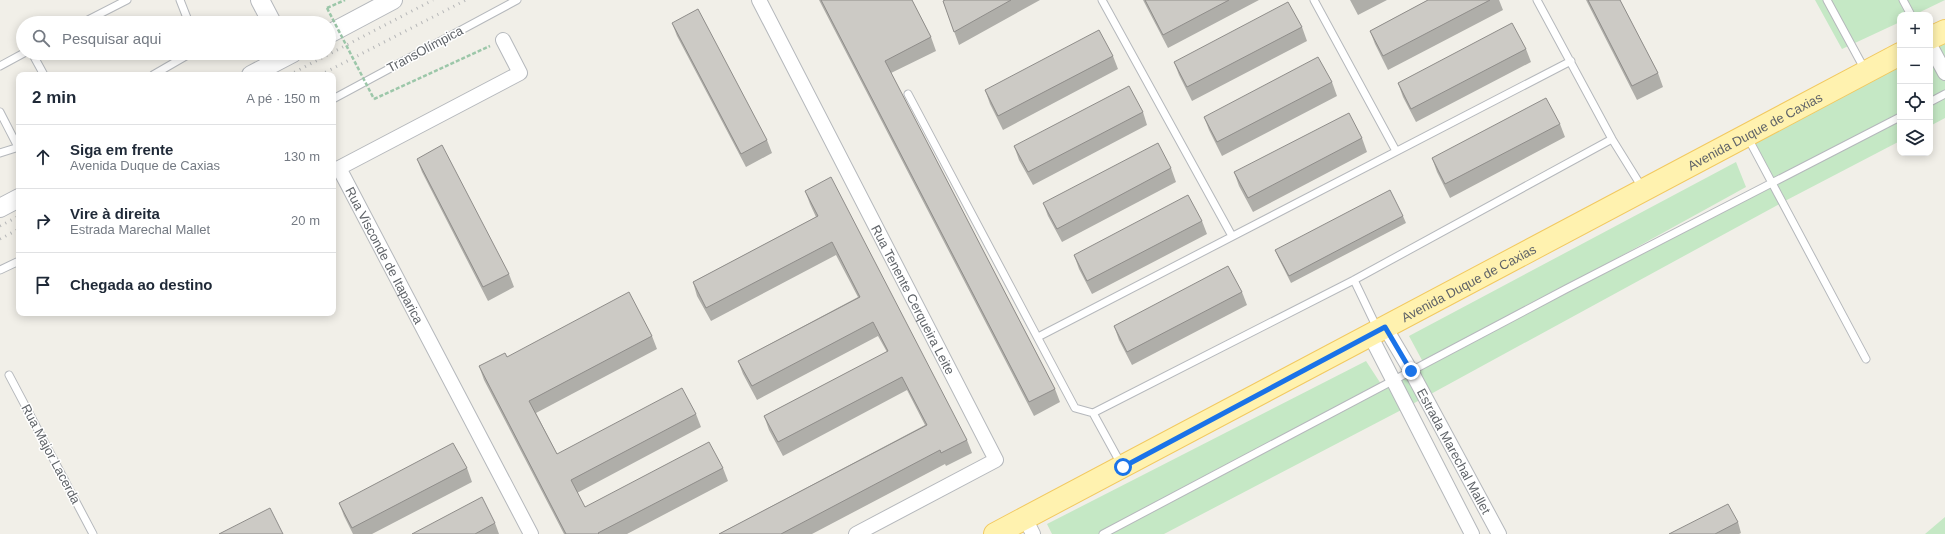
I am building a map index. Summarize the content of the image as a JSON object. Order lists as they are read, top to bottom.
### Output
{
  "streets": {
    "main road": ["Avenida Duque de Caxias"],
    "street": ["Rua Visconde de Itaparica", "Rua Tenente Cerqueira Leite", "Estrada Marechal Mallet"],
    "lane": ["TransOlímpica", "Rua Major Lacerda"]
  },
  "crossings": [
    ["Avenida Duque de Caxias", "Estrada Marechal Mallet"]
  ],
  "page": {
    "map_buttons": ["+", "−"],
    "search": "Pesquisar aqui",
    "heading": ["2 min", "A pé · 150 m"],
    "list": [
      ["Siga em frente", "Avenida Duque de Caxias", "130 m"],
      ["Vire à direita", "Estrada Marechal Mallet", "20 m"],
      "Chegada ao destino"
    ]
  }
}
